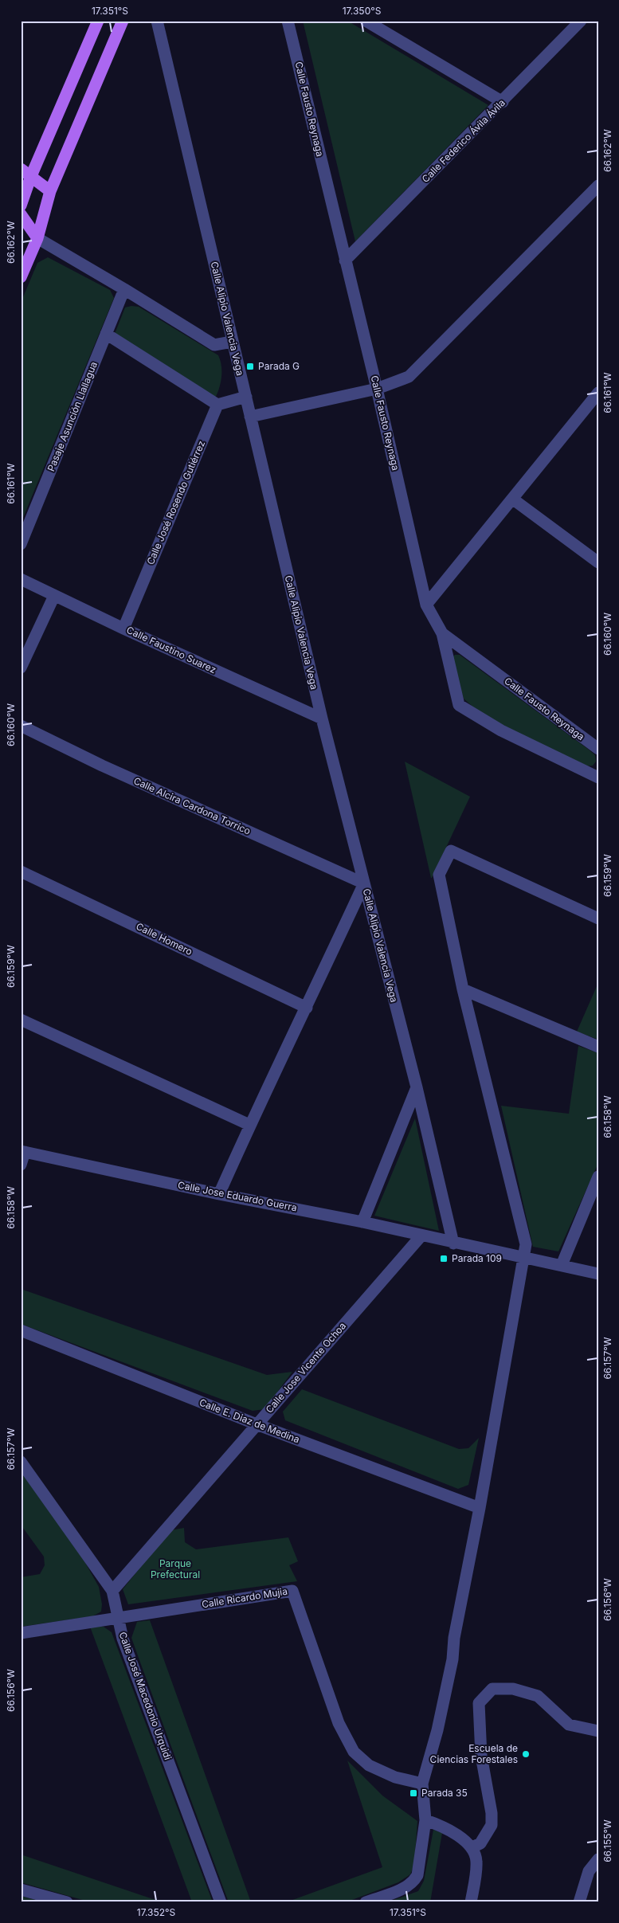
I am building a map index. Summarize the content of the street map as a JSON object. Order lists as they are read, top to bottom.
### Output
{
  "streets": {
    "street": [
      "Calle Fausto Reynaga",
      "Calle Federico Ávila Ávila",
      "Calle Alipio Valencia Vega",
      "Pasaje Asunción Llallagua",
      "Calle José Rosendo Gutiérrez",
      "Calle Faustino Suarez",
      "Calle Alcira Cardona Torrico",
      "Calle Homero",
      "Calle Jose Eduardo Guerra",
      "Calle Jose Vicente Ochoa",
      "Calle E. Diaz de Medina",
      "Calle Ricardo Mujia",
      "Calle José Macedonio Urquidi"
    ]
  },
  "crossings": [
    ["Calle Fausto Reynaga", "Calle Federico Ávila Ávila"],
    ["Calle Alipio Valencia Vega", "Calle Faustino Suarez"],
    ["Calle Alipio Valencia Vega", "Calle Alcira Cardona Torrico"],
    ["Calle Alipio Valencia Vega", "Calle Jose Eduardo Guerra"],
    ["Calle José Rosendo Gutiérrez", "Calle Faustino Suarez"],
    ["Calle Jose Eduardo Guerra", "Calle Jose Vicente Ochoa"],
    ["Calle Jose Vicente Ochoa", "Calle E. Diaz de Medina"],
    ["Calle Jose Vicente Ochoa", "Calle José Macedonio Urquidi"],
    ["Calle Ricardo Mujia", "Calle José Macedonio Urquidi"]
  ],
  "parks": ["Parque Prefectural"],
  "places": {
    "transit": ["Parada G", "Parada 109", "Parada 35"],
    "other": ["Escuela de Ciencias Forestales"]
  },
  "coordinates": [
    "17.351°S",
    "17.350°S",
    "66.162°W",
    "66.161°W",
    "66.160°W",
    "66.159°W",
    "66.158°W",
    "66.157°W",
    "66.156°W",
    "66.155°W",
    "17.352°S"
  ]
}
